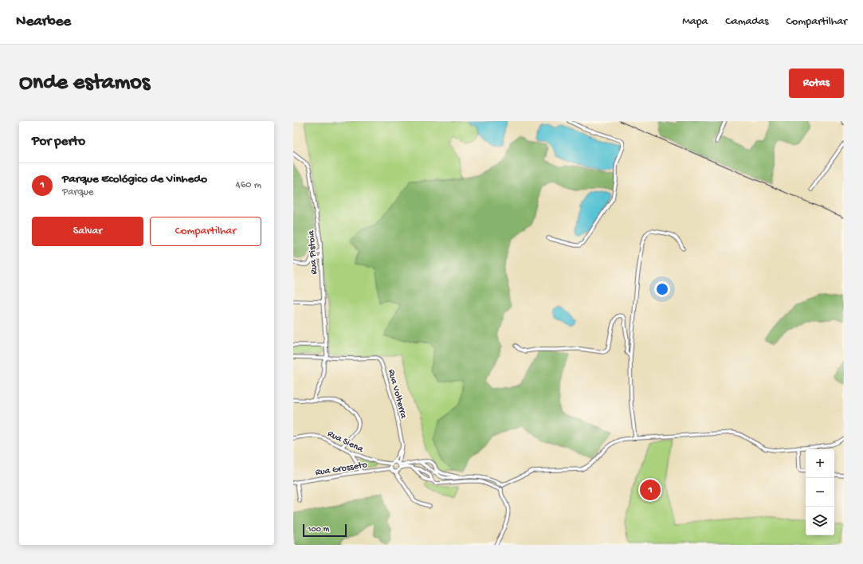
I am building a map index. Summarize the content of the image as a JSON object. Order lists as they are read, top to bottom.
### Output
{
  "streets": {
    "street": [
      "Rua Pistoia",
      "Rua Volterra",
      "Rua Siena",
      "Rua Grosseto"
    ]
  },
  "crossings": [
    ["Rua Pistoia", "Rua Volterra"],
    ["Rua Volterra", "Rua Siena"],
    ["Rua Volterra", "Rua Grosseto"],
    ["Rua Siena", "Rua Grosseto"]
  ],
  "scale_bar": "100 m",
  "page": {
    "header": "Nearbee",
    "nav": ["Mapa", "Camadas", "Compartilhar"],
    "buttons": [
      "Rotas",
      ["Salvar", "Compartilhar"]
    ],
    "title": "Onde estamos",
    "heading": "Por perto",
    "list": [
      {
        "mark": "1",
        "name": "Parque Ecológico de Vinhedo",
        "note": "Parque",
        "value": "460 m"
      }
    ],
    "map_buttons": ["+", "−"],
    "pins": "1",
    "scale": "100 m"
  }
}
